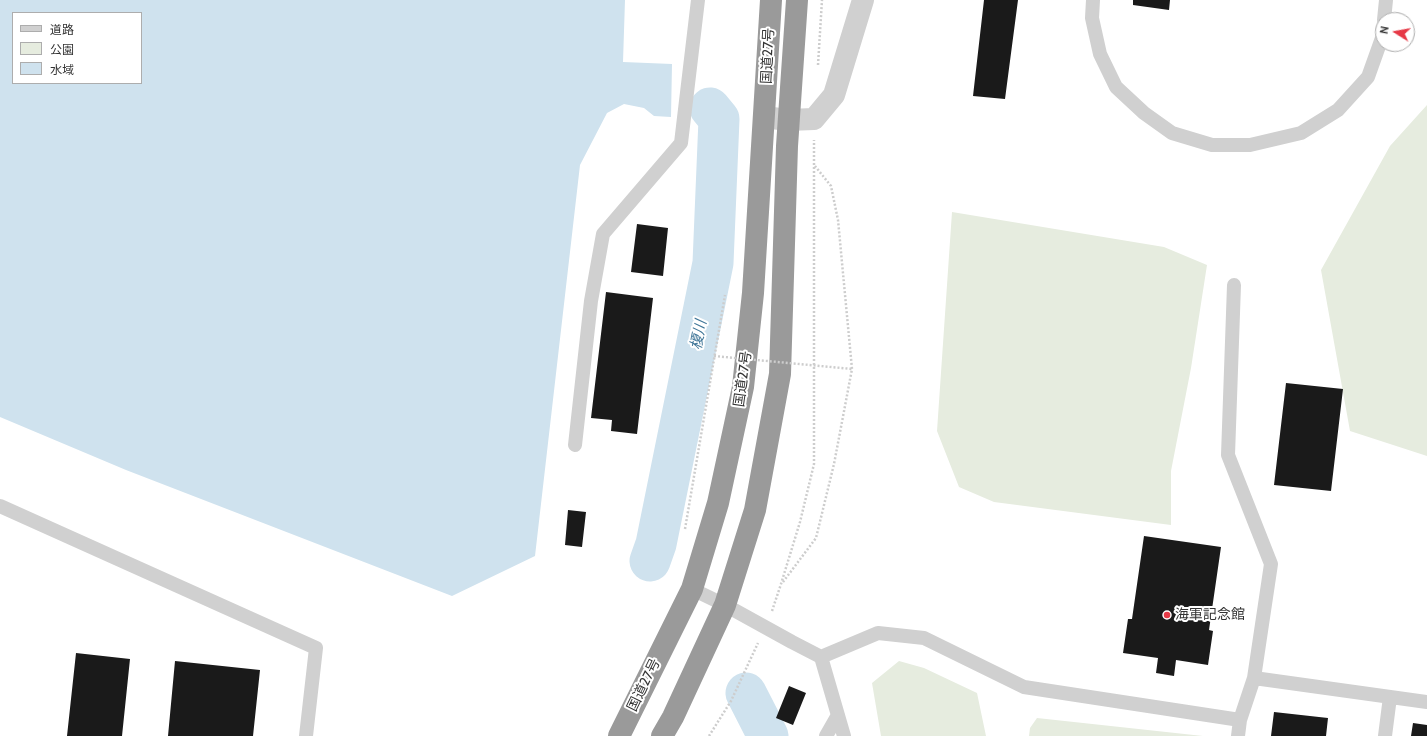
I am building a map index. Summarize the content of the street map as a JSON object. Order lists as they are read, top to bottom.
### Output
{
  "streets": {
    "highway": ["国道27号"]
  },
  "water": ["榎川"],
  "places": ["海軍記念館"],
  "legend": ["道路", "公園", "水域"],
  "north": "left"
}
